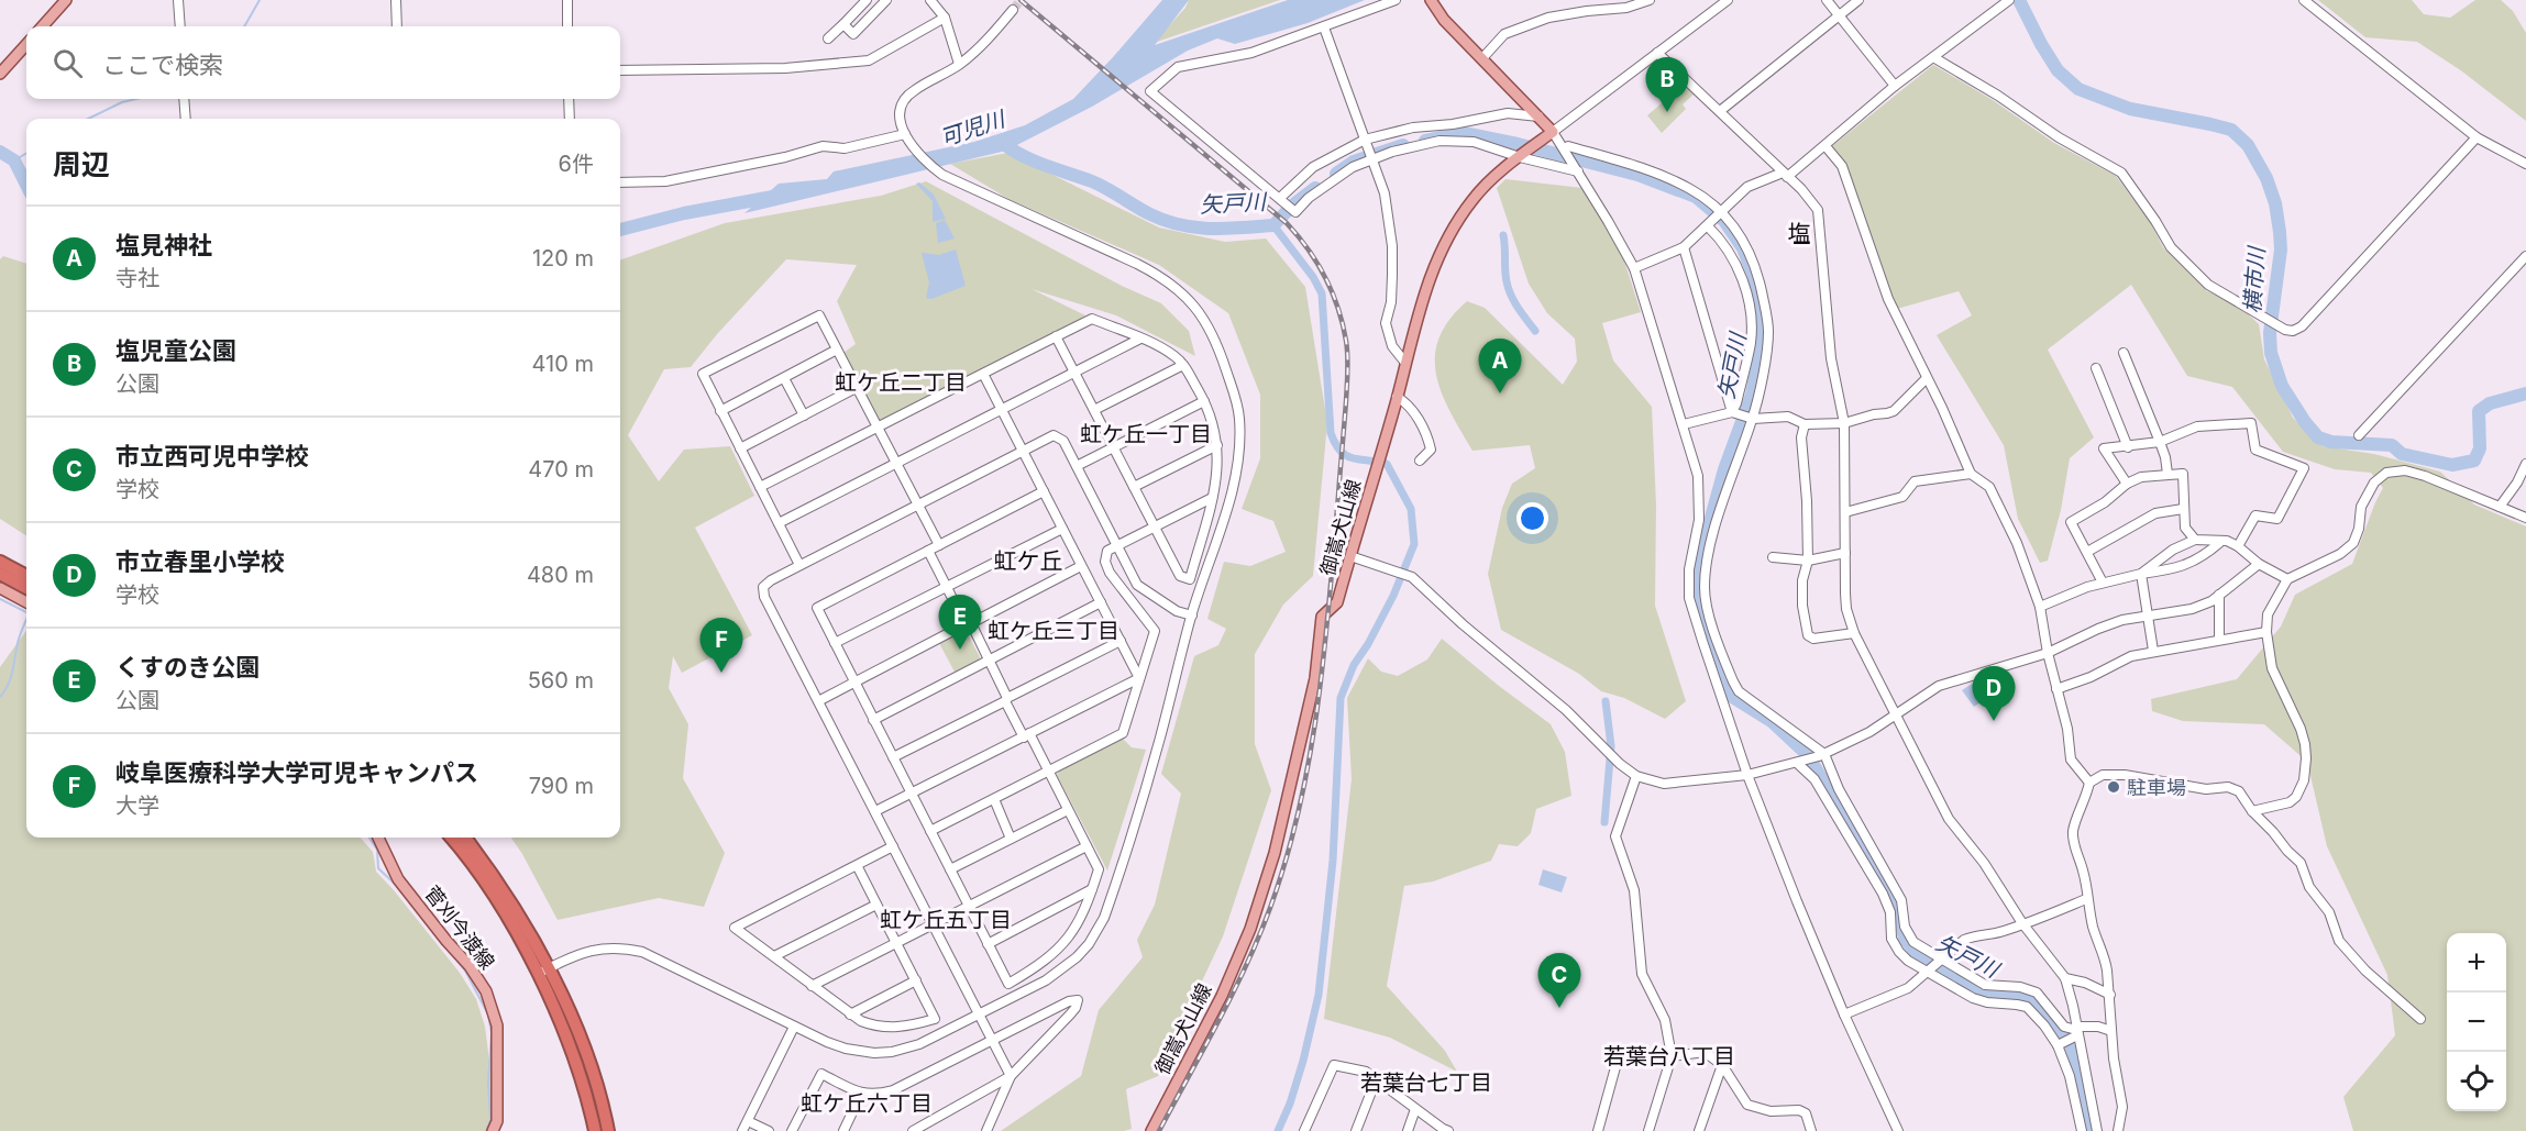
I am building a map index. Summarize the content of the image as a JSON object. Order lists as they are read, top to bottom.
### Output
{
  "streets": {
    "main road": ["御嵩犬山線", "菅刈今渡線"]
  },
  "districts": [
    "塩",
    "虹ケ丘二丁目",
    "虹ケ丘一丁目",
    "虹ケ丘",
    "虹ケ丘三丁目",
    "虹ケ丘五丁目",
    "若葉台八丁目",
    "若葉台七丁目",
    "虹ケ丘六丁目"
  ],
  "water": ["可児川", "矢戸川", "横市川"],
  "places": ["駐車場"],
  "page": {
    "search": "ここで検索",
    "pins": [
      "B",
      "A",
      "E",
      "F",
      "D",
      "C"
    ],
    "heading": ["周辺", "6件"],
    "list": [
      {
        "mark": "A",
        "name": "塩見神社",
        "note": "寺社",
        "value": "120 m"
      },
      {
        "mark": "B",
        "name": "塩児童公園",
        "note": "公園",
        "value": "410 m"
      },
      {
        "mark": "C",
        "name": "市立西可児中学校",
        "note": "学校",
        "value": "470 m"
      },
      {
        "mark": "D",
        "name": "市立春里小学校",
        "note": "学校",
        "value": "480 m"
      },
      {
        "mark": "E",
        "name": "くすのき公園",
        "note": "公園",
        "value": "560 m"
      },
      {
        "mark": "F",
        "name": "岐阜医療科学大学可児キャンパス",
        "note": "大学",
        "value": "790 m"
      }
    ],
    "map_buttons": ["+", "−"]
  }
}
